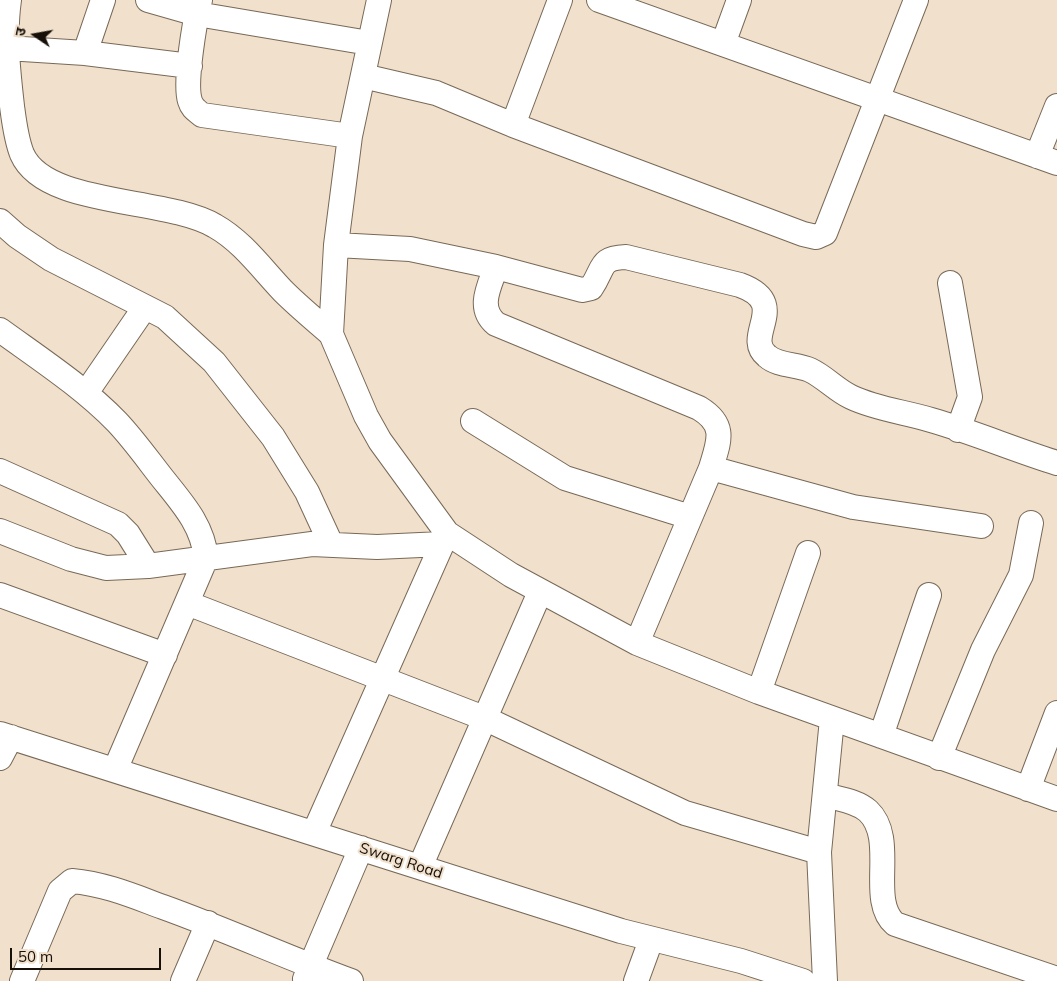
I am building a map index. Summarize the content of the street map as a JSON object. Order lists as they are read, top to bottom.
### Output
{
  "streets": {
    "street": ["Swarg Road"]
  },
  "scale_bar": "50 m",
  "north": "left"
}
